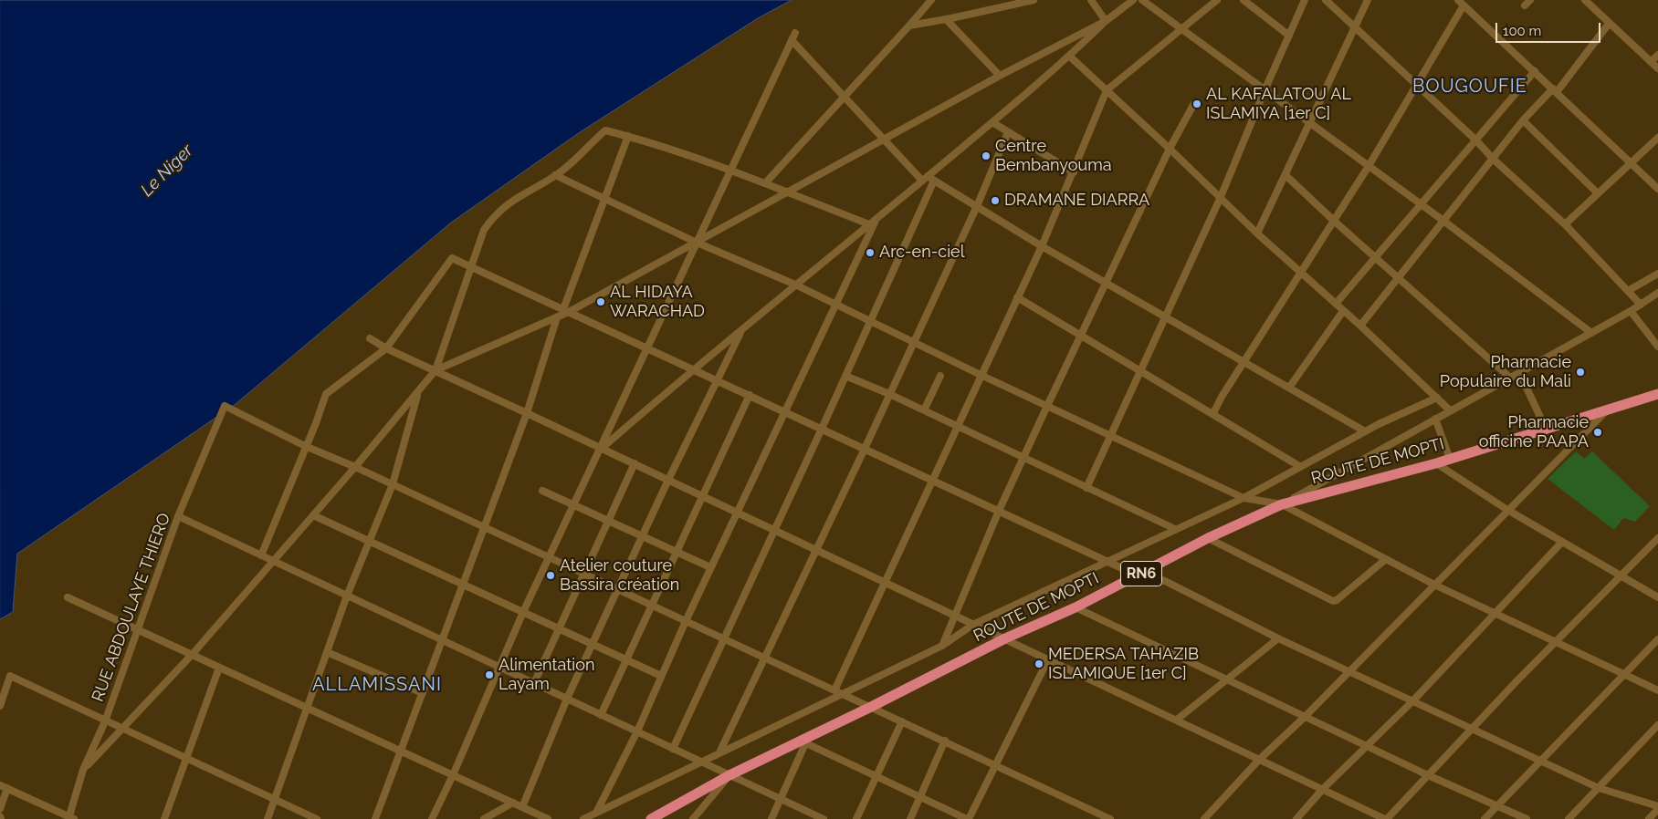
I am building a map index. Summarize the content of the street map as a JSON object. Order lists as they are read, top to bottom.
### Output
{
  "streets": {
    "highway": ["ROUTE DE MOPTI", "RN6"],
    "street": ["RUE ABDOULAYE THIERO"]
  },
  "districts": ["BOUGOUFIE", "ALLAMISSANI"],
  "water": ["Le Niger"],
  "places": [
    "AL KAFALATOU AL ISLAMIYA [1er C]",
    "Centre Bembanyouma",
    "DRAMANE DIARRA",
    "Arc-en-ciel",
    "AL HIDAYA WARACHAD",
    "Pharmacie Populaire du Mali",
    "Pharmacie officine PAAPA",
    "Atelier couture Bassira création",
    "MEDERSA TAHAZIB ISLAMIQUE [1er C]",
    "Alimentation Layam"
  ],
  "scale_bar": "100 m"
}
